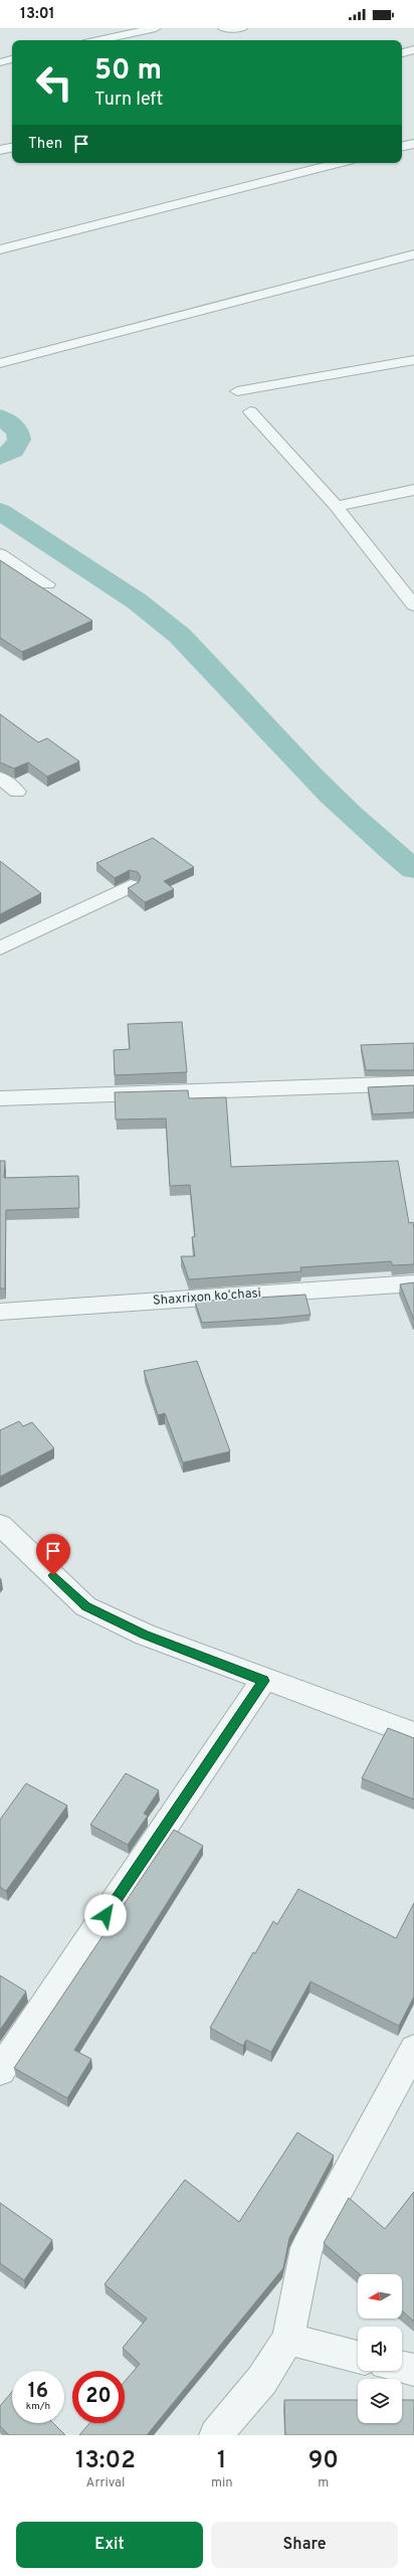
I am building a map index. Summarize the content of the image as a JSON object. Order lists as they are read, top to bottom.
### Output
{
  "streets": {
    "street": ["Shaxrixon koʻchasi"]
  },
  "north": "left",
  "page": {
    "status": "13:01",
    "turn": ["50 m", "Turn left"],
    "then": "Then",
    "speed": "16 km/h",
    "limit": "20",
    "eta": [
      "13:02",
      "Arrival",
      "1",
      "min",
      "90",
      "m"
    ],
    "buttons": ["Exit", "Share"]
  }
}
